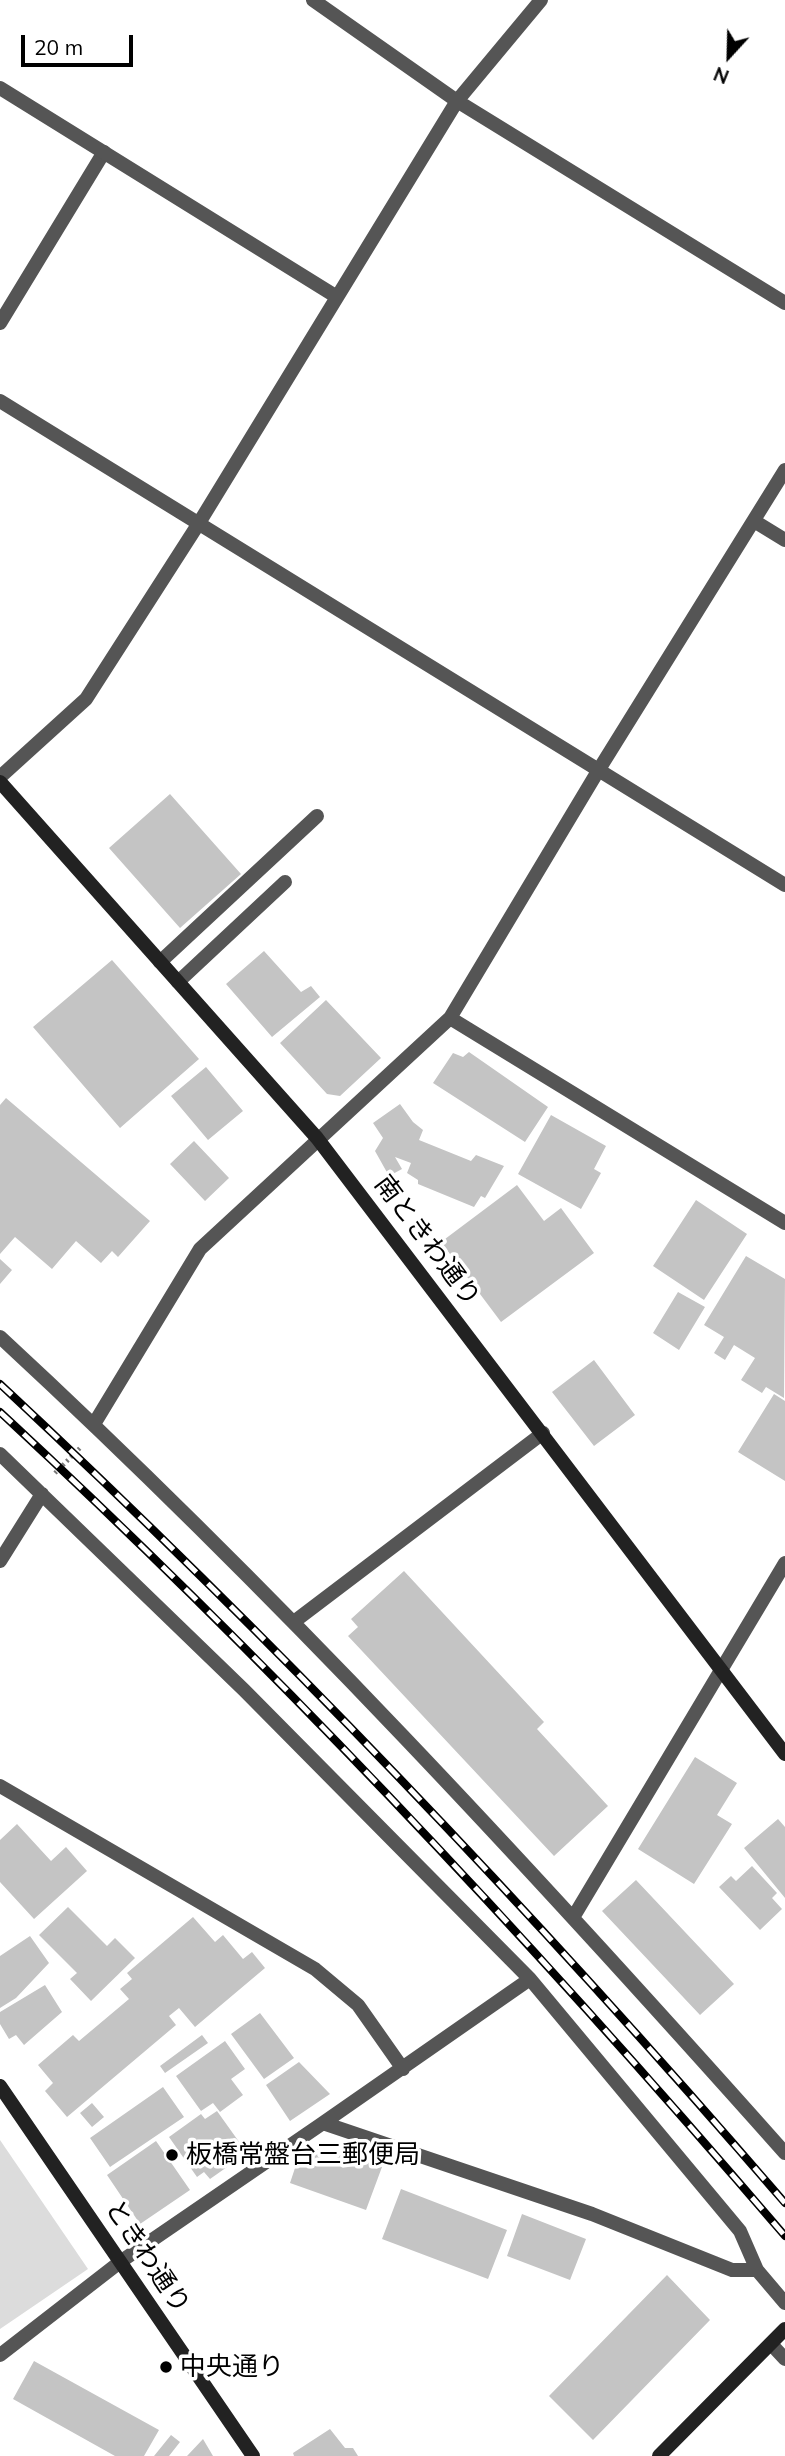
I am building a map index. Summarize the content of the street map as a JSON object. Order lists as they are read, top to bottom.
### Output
{
  "streets": {
    "street": ["南ときわ通り", "ときわ通り"]
  },
  "places": ["板橋常盤台三郵便局", "中央通り"],
  "scale_bar": "20 m",
  "north": "bottom"
}
